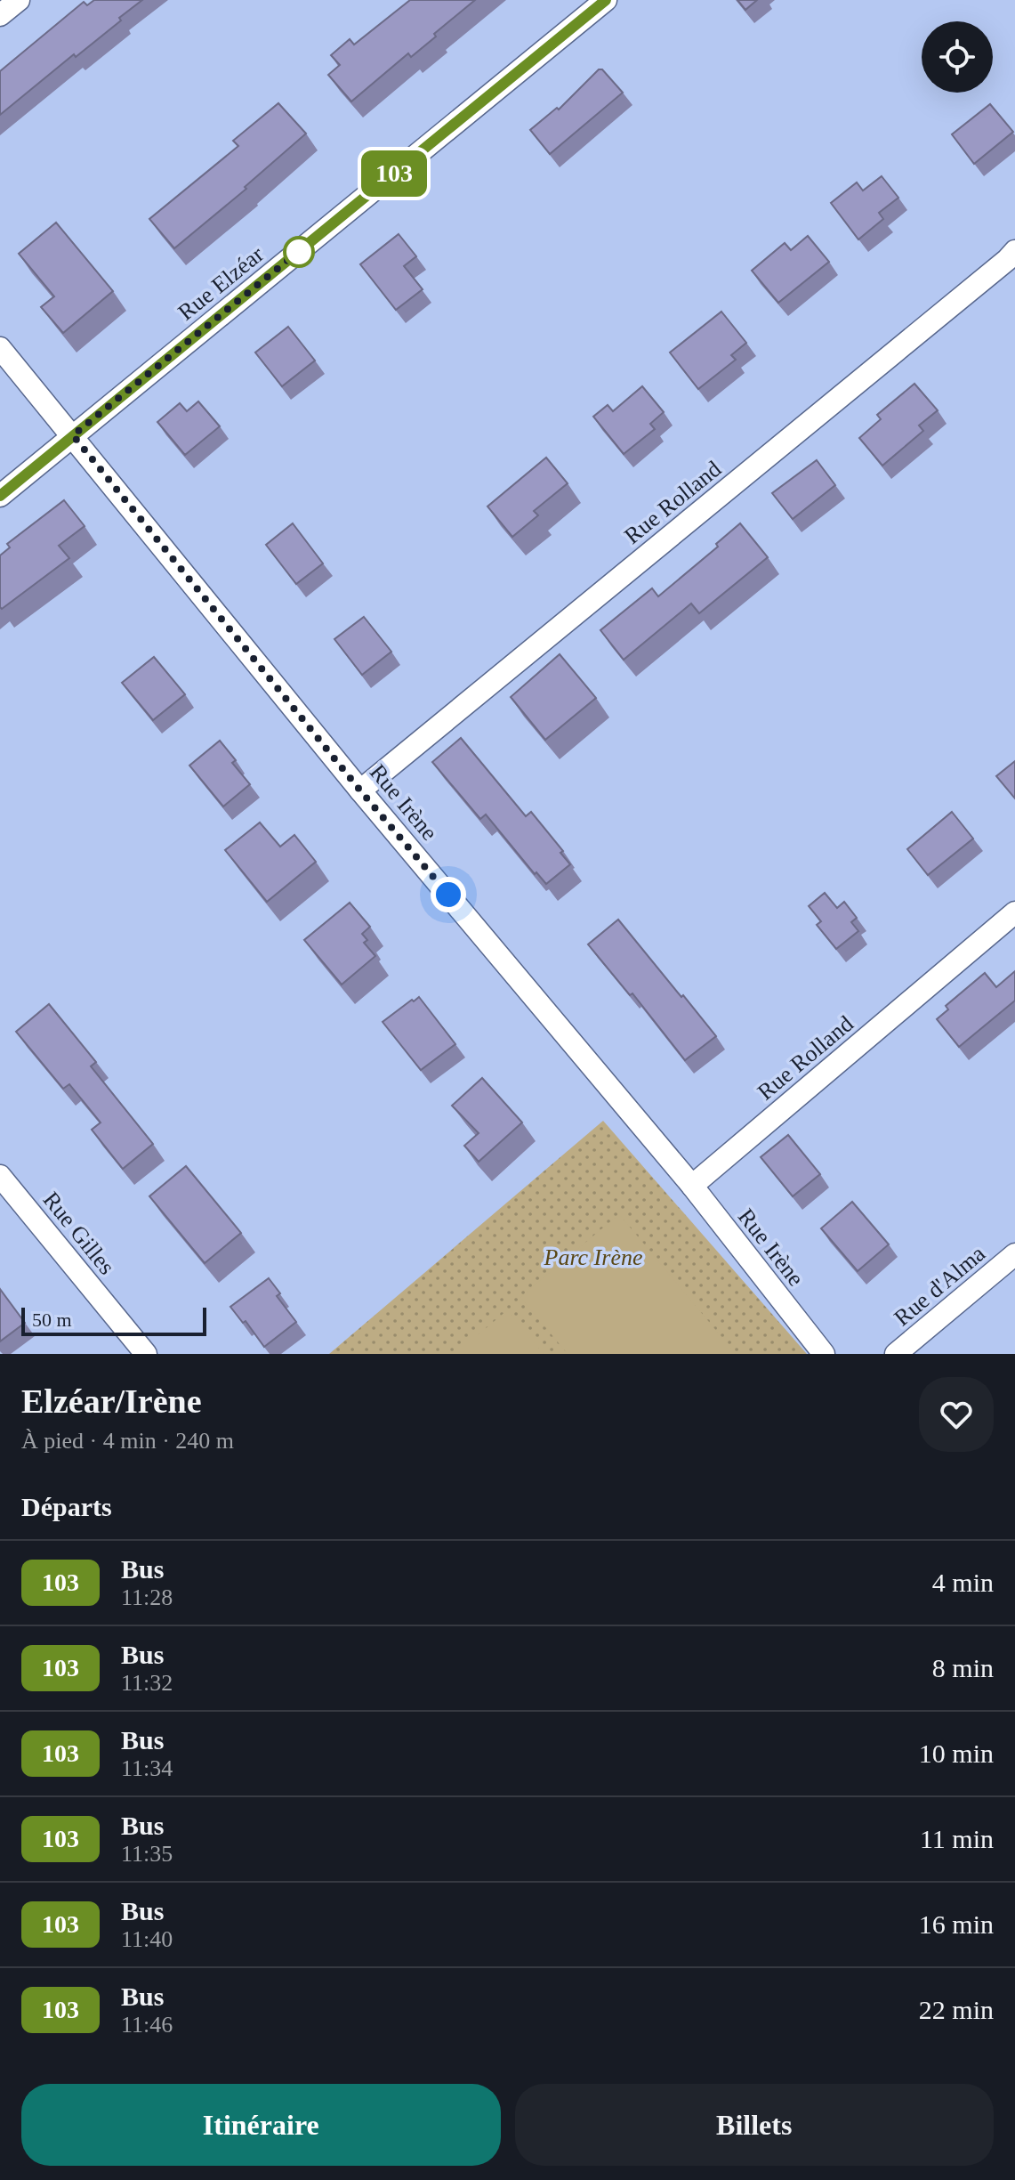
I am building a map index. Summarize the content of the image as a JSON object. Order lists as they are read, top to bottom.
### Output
{
  "streets": {
    "street": [
      "Rue Elzéar",
      "Rue Rolland",
      "Rue Irène",
      "Rue Gilles",
      "Rue d'Alma"
    ]
  },
  "crossings": [
    ["Rue Elzéar", "Rue Irène"],
    ["Rue Rolland", "Rue Irène"]
  ],
  "parks": ["Parc Irène"],
  "lines": ["bus line 103"],
  "scale_bar": "50 m",
  "page": {
    "on_map": "103",
    "scale": "50 m",
    "heading": [
      ["Elzéar/Irène", "À pied · 4 min · 240 m"],
      "Départs"
    ],
    "list": [
      {
        "mark": "103",
        "name": "Bus",
        "note": "11:28",
        "value": "4 min"
      },
      {
        "mark": "103",
        "name": "Bus",
        "note": "11:32",
        "value": "8 min"
      },
      {
        "mark": "103",
        "name": "Bus",
        "note": "11:34",
        "value": "10 min"
      },
      {
        "mark": "103",
        "name": "Bus",
        "note": "11:35",
        "value": "11 min"
      },
      {
        "mark": "103",
        "name": "Bus",
        "note": "11:40",
        "value": "16 min"
      },
      {
        "mark": "103",
        "name": "Bus",
        "note": "11:46",
        "value": "22 min"
      }
    ],
    "buttons": ["Itinéraire", "Billets"]
  }
}
